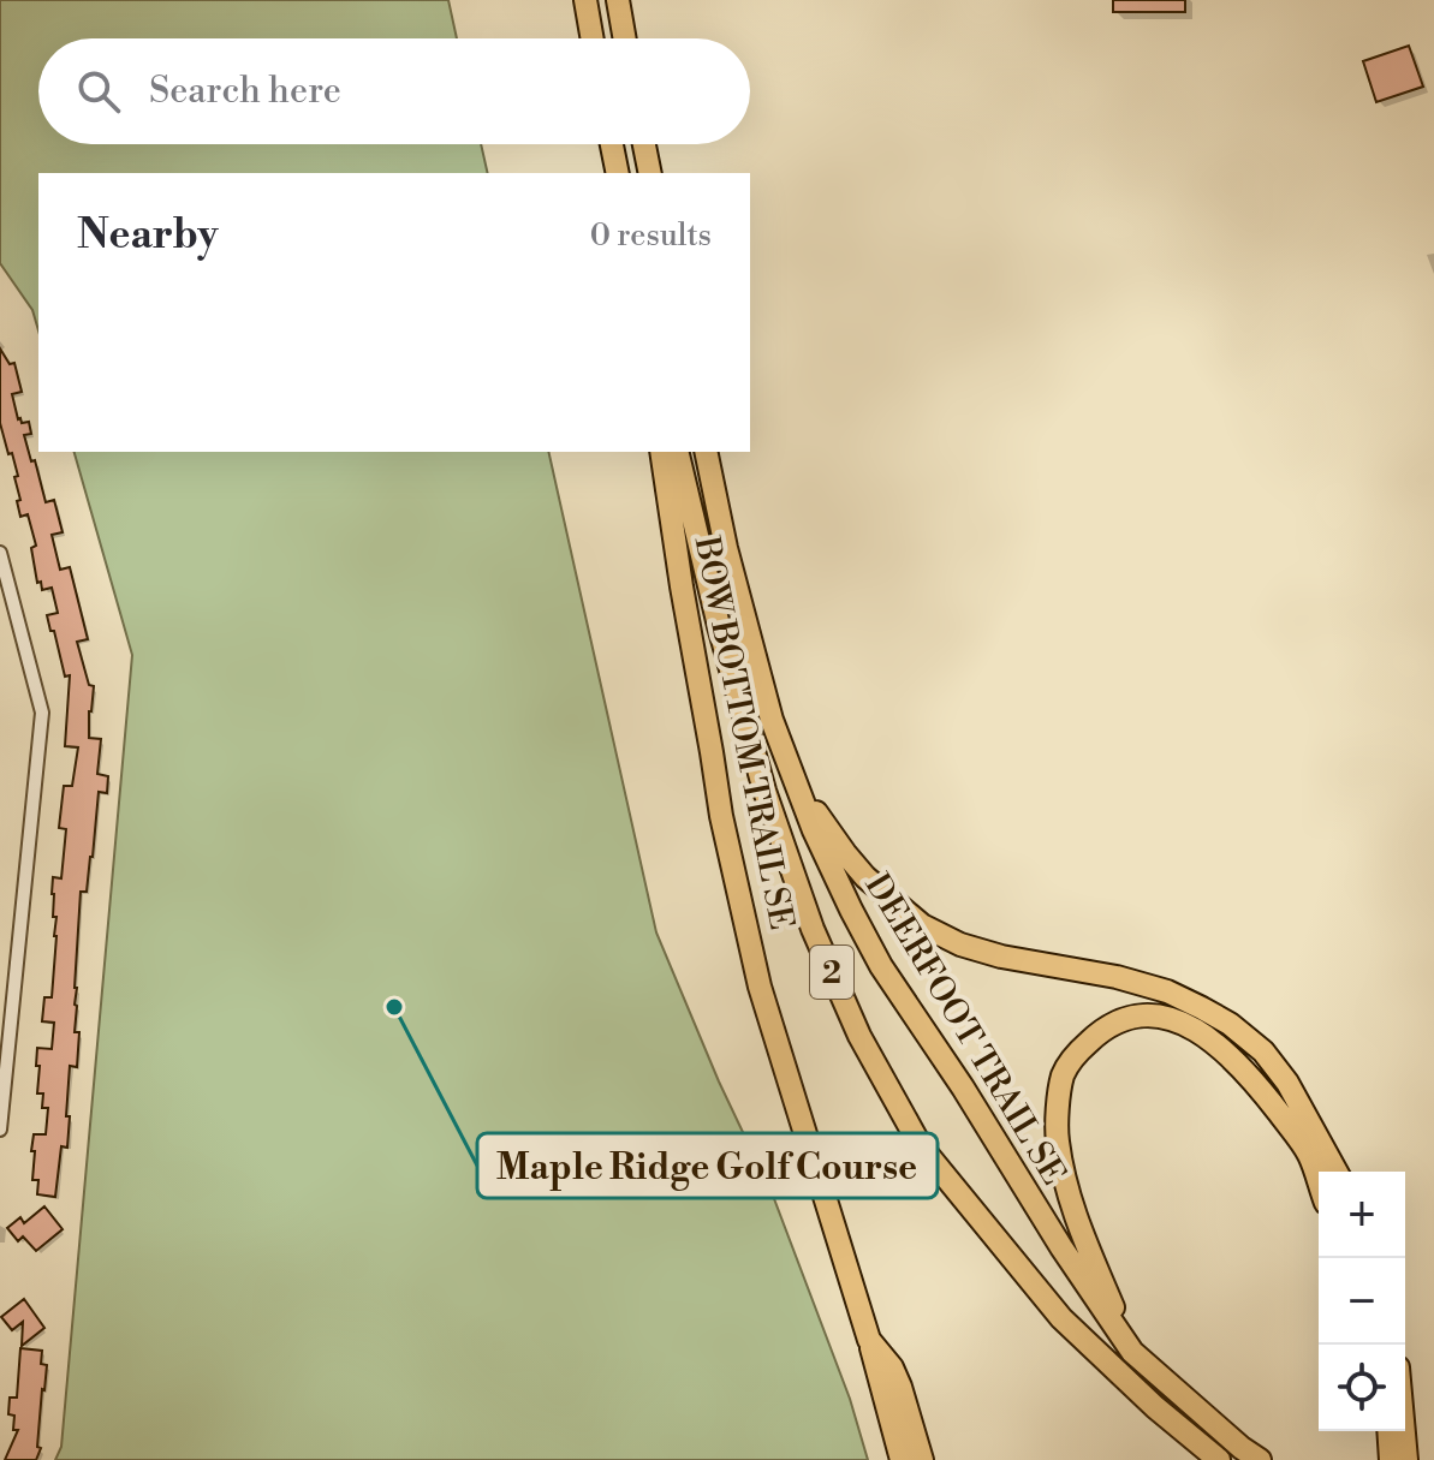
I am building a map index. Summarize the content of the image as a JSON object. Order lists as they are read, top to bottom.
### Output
{
  "streets": {
    "highway": ["BOW BOTTOM TRAIL SE", "2", "DEERFOOT TRAIL SE"]
  },
  "crossings": [
    ["BOW BOTTOM TRAIL SE", "DEERFOOT TRAIL SE"]
  ],
  "places": ["Maple Ridge Golf Course"],
  "page": {
    "search": "Search here",
    "heading": ["Nearby", "0 results"],
    "map_buttons": ["+", "−"]
  }
}
